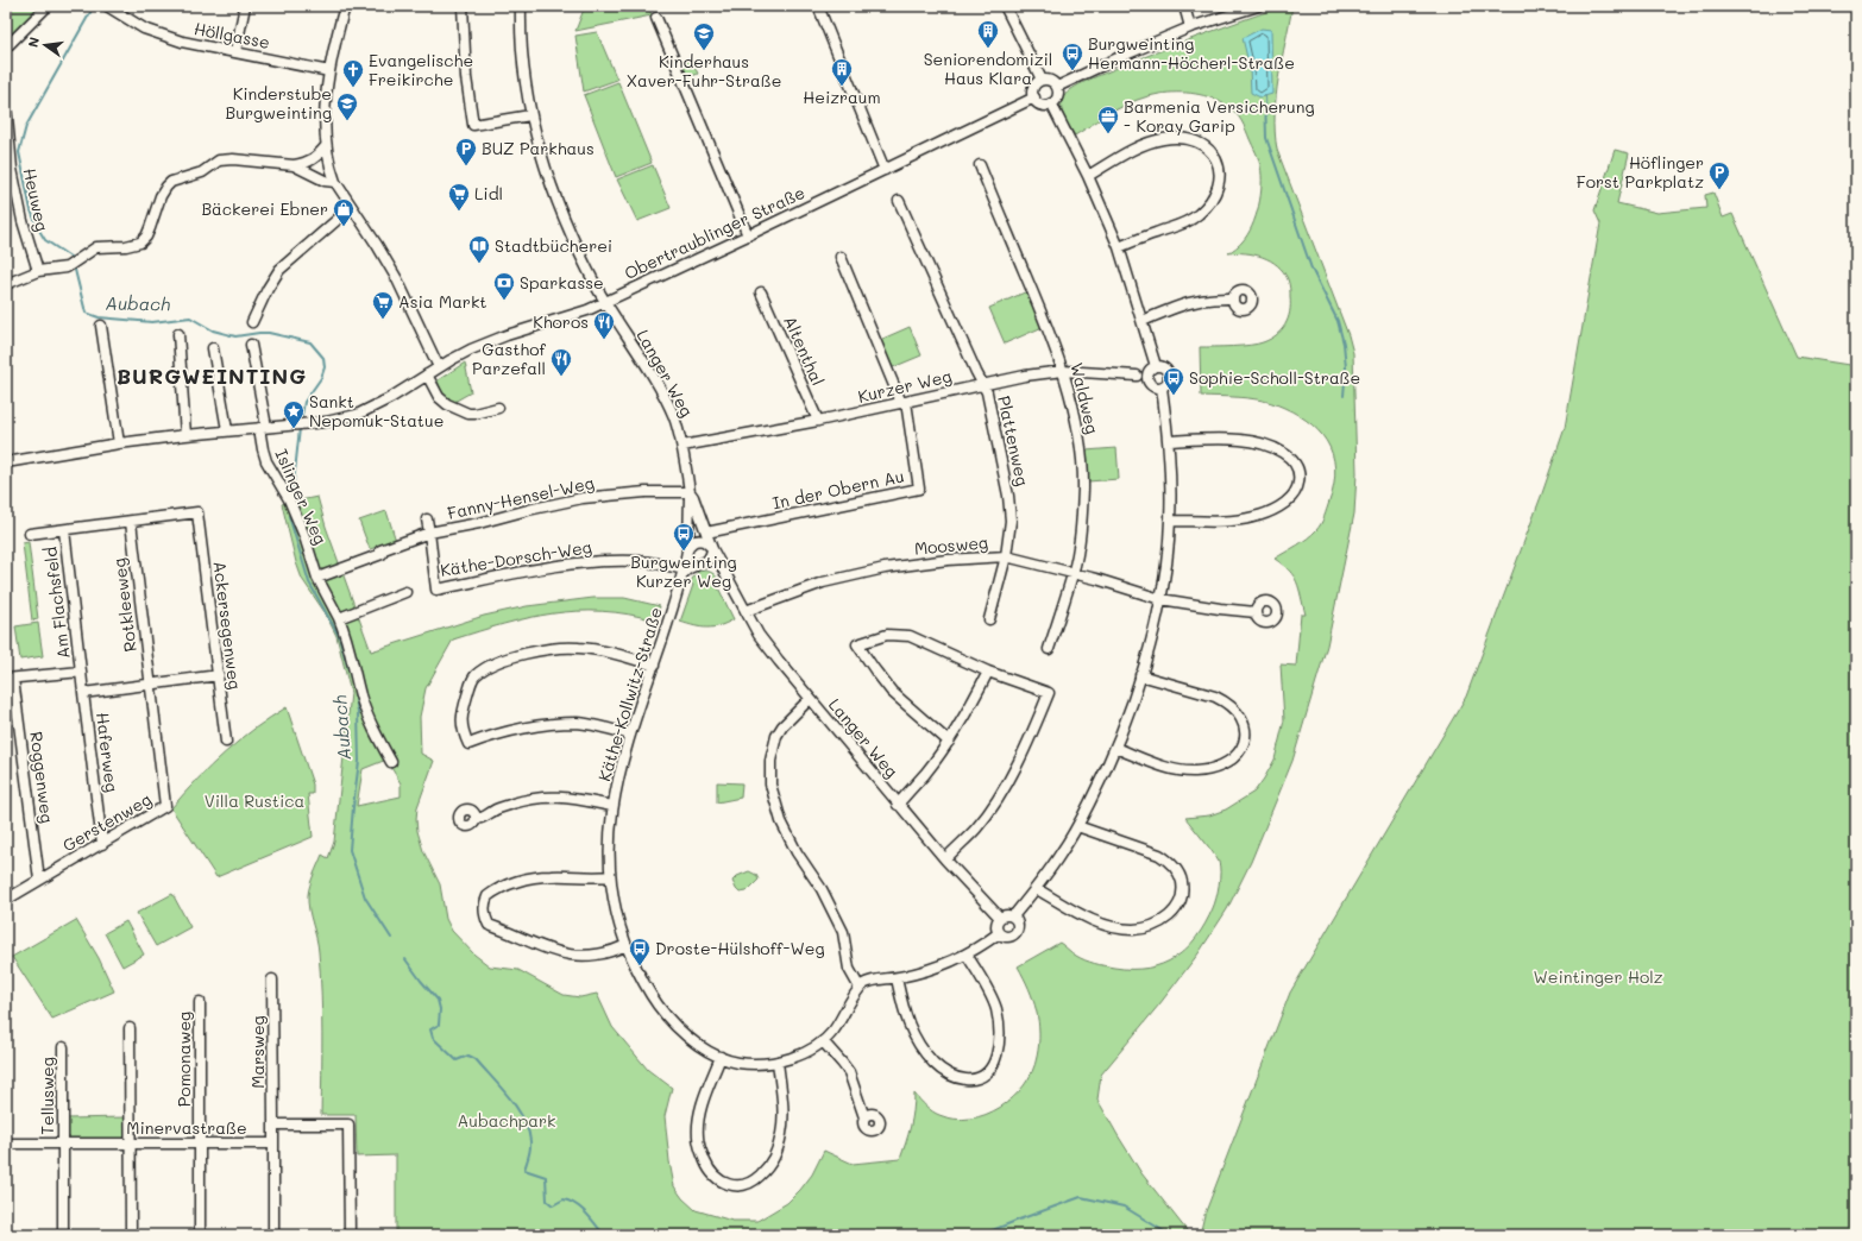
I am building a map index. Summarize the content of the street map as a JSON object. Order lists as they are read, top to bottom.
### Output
{
  "streets": {
    "street": [
      "Höllgasse",
      "Heuweg",
      "Obertraublinger Straße",
      "Altenthal",
      "Langer Weg",
      "Kurzer Weg",
      "Waldweg",
      "Plattenweg",
      "In der Obern Au",
      "Islinger Weg",
      "Fanny-Hensel-Weg",
      "Moosweg",
      "Käthe-Dorsch-Weg",
      "Am Flachsfeld",
      "Rotkleeweg",
      "Ackersegenweg",
      "Käthe-Kollwitz-Straße",
      "Haferweg",
      "Roggenweg",
      "Gerstenweg",
      "Marsweg",
      "Pomonaweg",
      "Tellusweg",
      "Minervastraße"
    ]
  },
  "crossings": [
    ["Obertraublinger Straße", "Langer Weg"],
    ["Obertraublinger Straße", "Islinger Weg"],
    ["Altenthal", "Kurzer Weg"],
    ["Langer Weg", "Kurzer Weg"],
    ["Langer Weg", "In der Obern Au"],
    ["Langer Weg", "Fanny-Hensel-Weg"],
    ["Langer Weg", "Moosweg"],
    ["Langer Weg", "Käthe-Kollwitz-Straße"],
    ["Kurzer Weg", "Waldweg"],
    ["Kurzer Weg", "Plattenweg"],
    ["Kurzer Weg", "In der Obern Au"],
    ["Waldweg", "Moosweg"],
    ["Plattenweg", "Moosweg"],
    ["Fanny-Hensel-Weg", "Käthe-Dorsch-Weg"],
    ["Fanny-Hensel-Weg", "Käthe-Kollwitz-Straße"],
    ["Käthe-Dorsch-Weg", "Käthe-Kollwitz-Straße"],
    ["Am Flachsfeld", "Rotkleeweg"],
    ["Am Flachsfeld", "Ackersegenweg"],
    ["Am Flachsfeld", "Haferweg"],
    ["Rotkleeweg", "Gerstenweg"],
    ["Haferweg", "Gerstenweg"],
    ["Roggenweg", "Gerstenweg"],
    ["Pomonaweg", "Minervastraße"],
    ["Tellusweg", "Minervastraße"]
  ],
  "districts": ["BURGWEINTING"],
  "water": ["Aubach"],
  "parks": ["Villa Rustica", "Weintinger Holz", "Aubachpark"],
  "places": {
    "building": ["Seniorendomizil Haus Klara", "Heizraum"],
    "school or university": ["Kinderhaus Xaver-Fuhr-Straße", "Kinderstube Burgweinting"],
    "bus stop": [
      "Burgweinting Hermann-Höcherl-Straße",
      "Sophie-Scholl-Straße",
      "Burgweinting Kurzer Weg",
      "Droste-Hülshoff-Weg"
    ],
    "church": ["Evangelische Freikirche"],
    "office": ["Barmenia Versicherung - Koray Garip"],
    "parking": ["BUZ Parkhaus", "Höflinger Forst Parkplatz"],
    "supermarket": ["Lidl", "Asia Markt"],
    "shop": ["Bäckerei Ebner"],
    "library": ["Stadtbücherei"],
    "bank": ["Sparkasse"],
    "restaurant": ["Khoros", "Gasthof Parzefall"],
    "place": ["Sankt Nepomuk-Statue"]
  },
  "north": "left"
}
